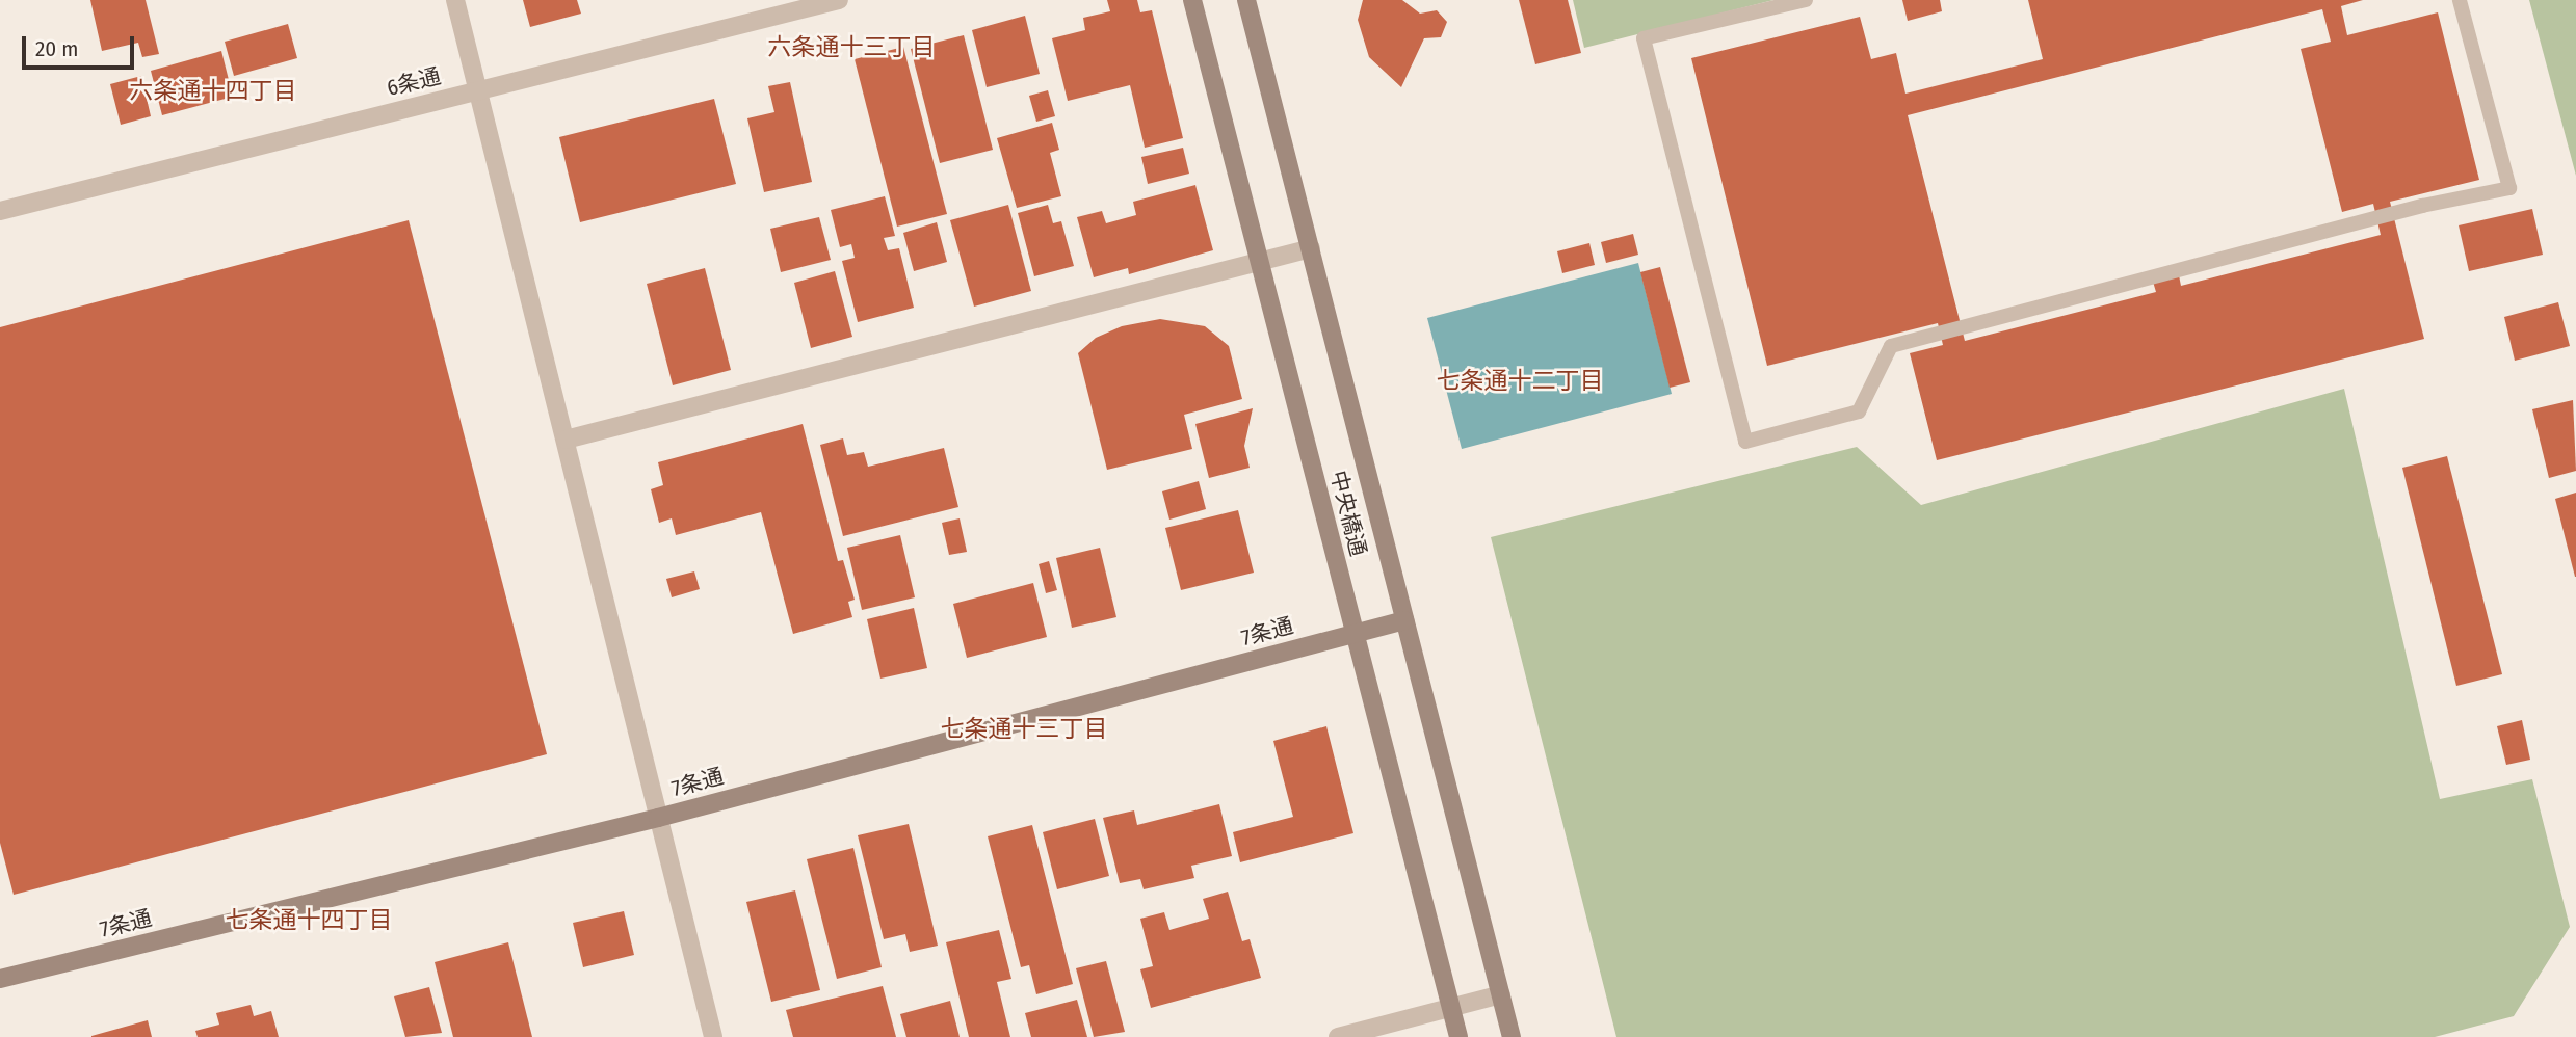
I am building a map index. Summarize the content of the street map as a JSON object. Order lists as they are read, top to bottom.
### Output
{
  "streets": {
    "street": ["6条通", "中央橋通", "7条通"]
  },
  "crossings": [
    ["中央橋通", "7条通"]
  ],
  "districts": [
    "六条通十三丁目",
    "六条通十四丁目",
    "七条通十二丁目",
    "七条通十三丁目",
    "七条通十四丁目"
  ],
  "scale_bar": "20 m"
}
